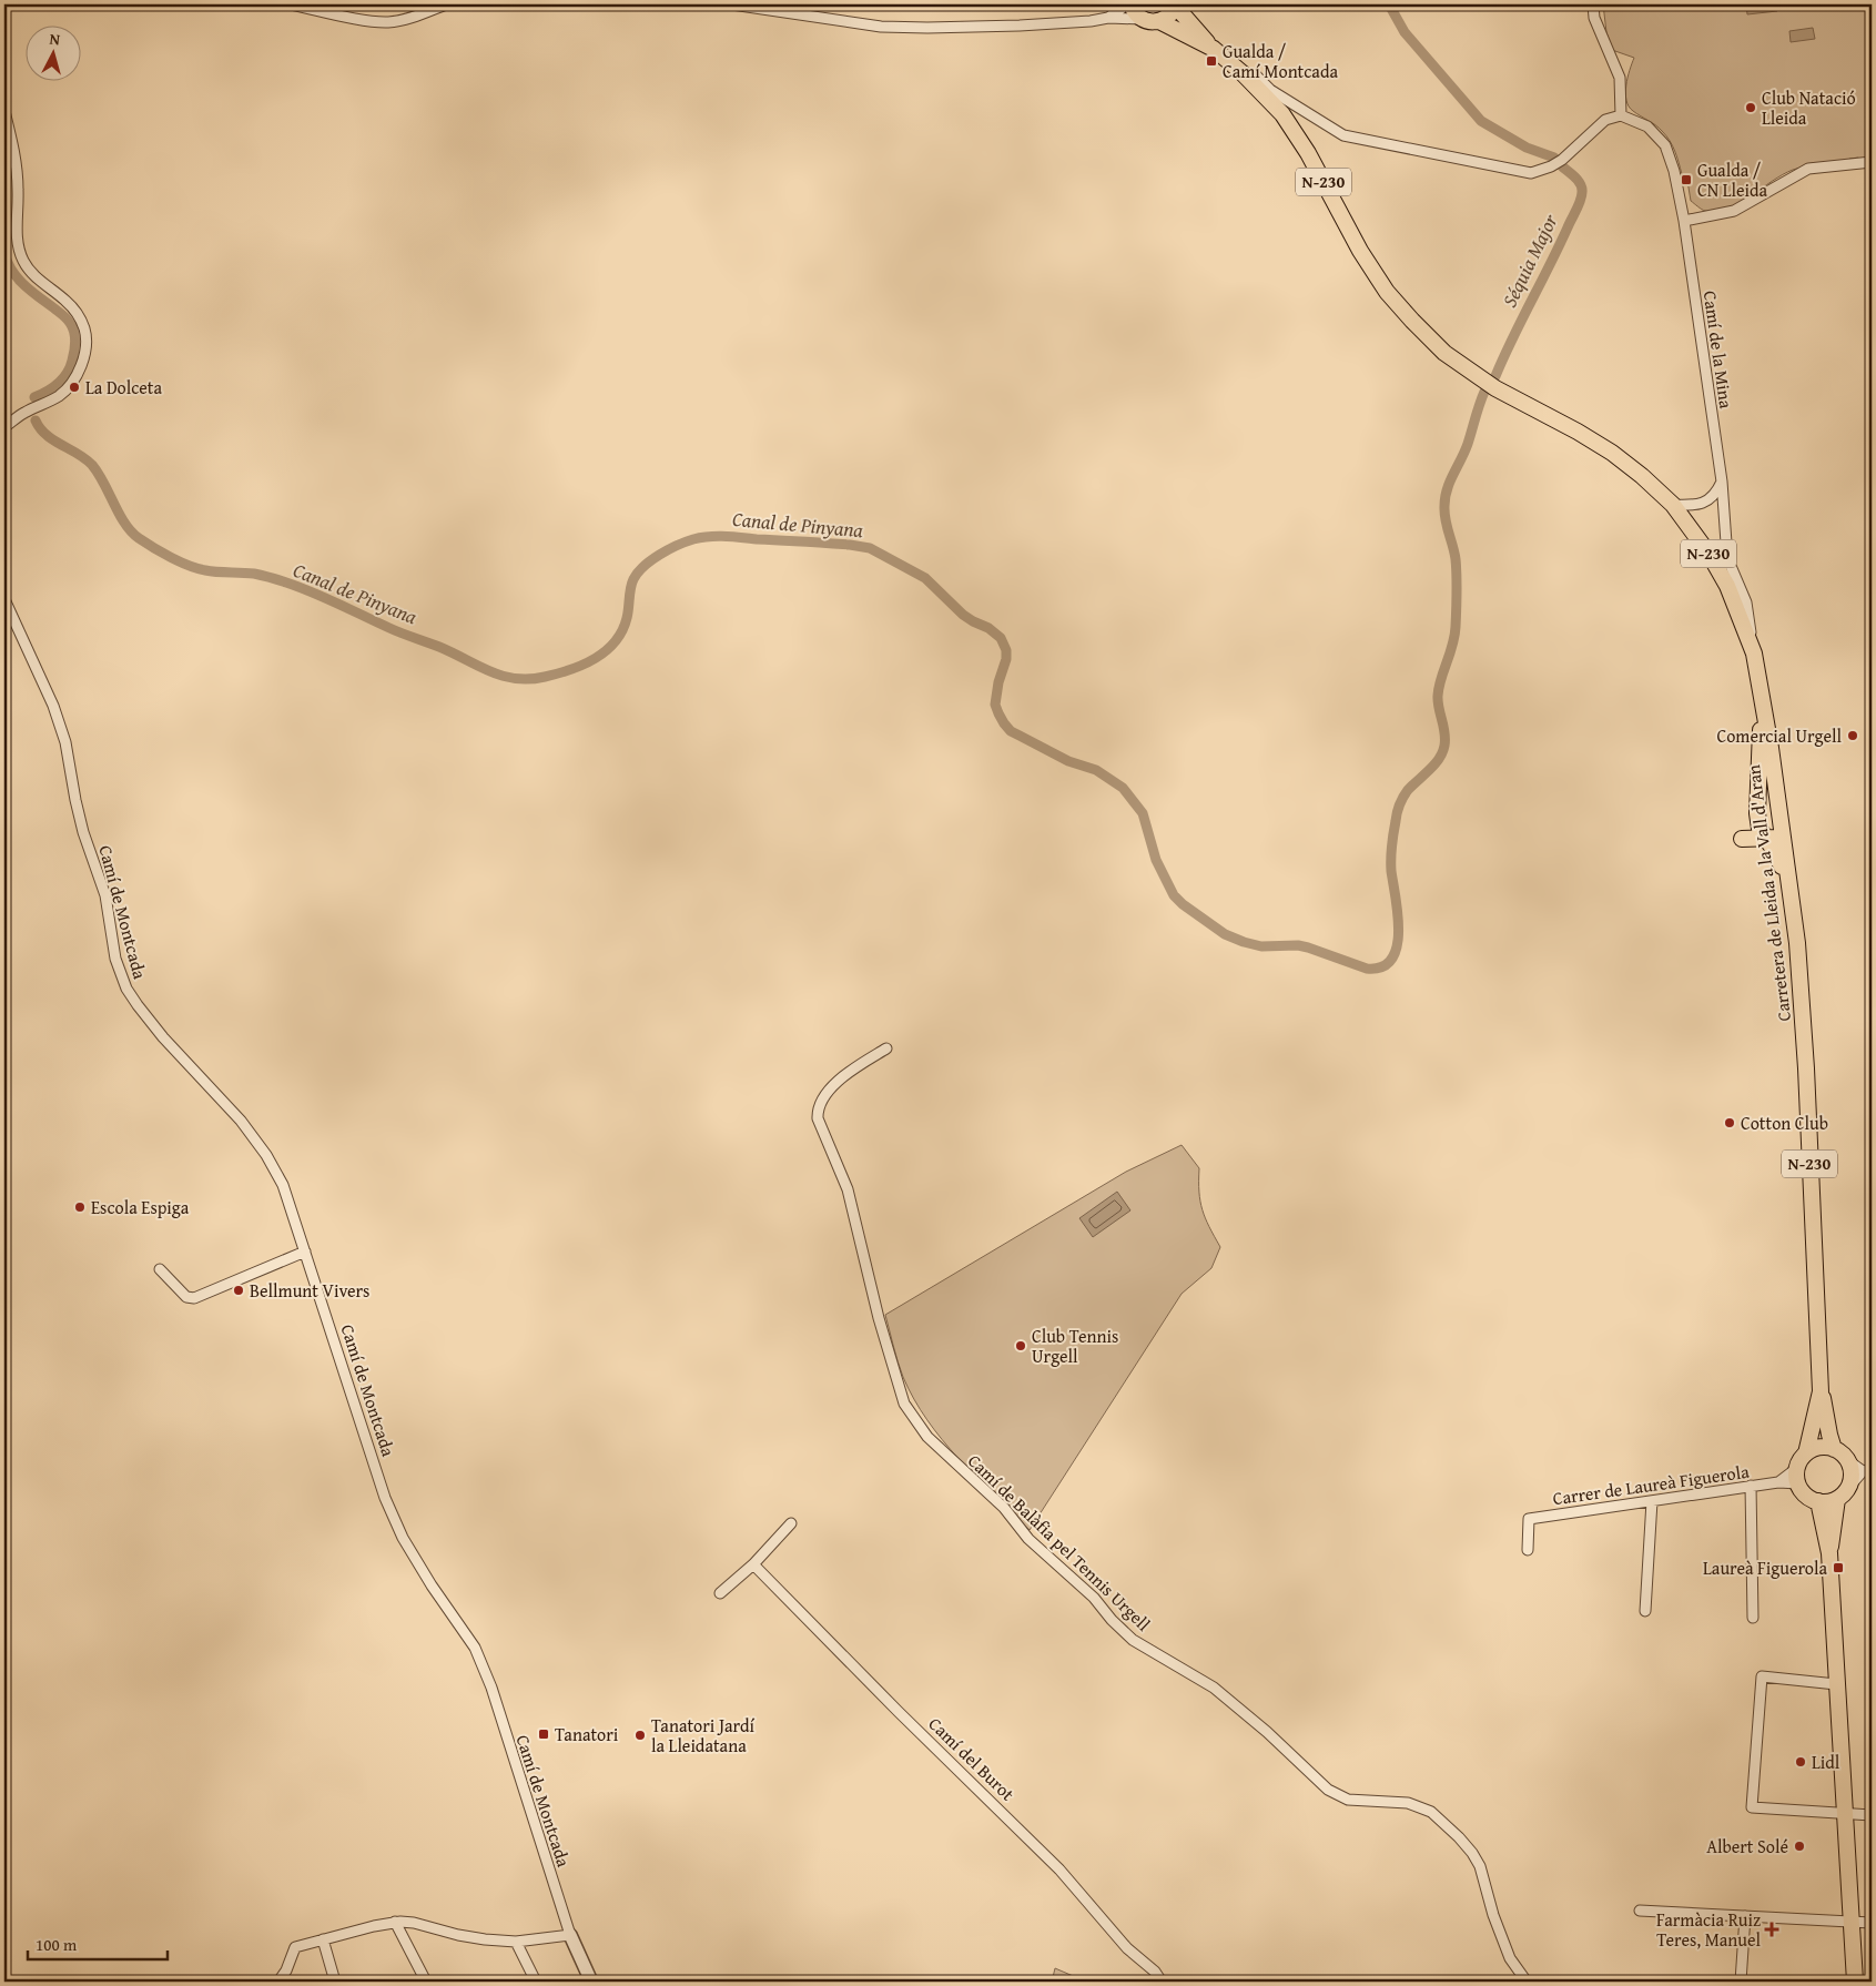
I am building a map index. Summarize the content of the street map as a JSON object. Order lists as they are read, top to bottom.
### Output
{
  "streets": {
    "main road": ["N-230", "Carretera de Lleida a la Vall d'Aran"],
    "street": [
      "Camí de la Mina",
      "Camí de Montcada",
      "Carrer de Laureà Figuerola",
      "Camí de Balàfia pel Tennis Urgell",
      "Camí del Burot"
    ]
  },
  "crossings": [
    ["N-230", "Carretera de Lleida a la Vall d'Aran"],
    ["N-230", "Carrer de Laureà Figuerola"],
    ["Camí de la Mina", "Carretera de Lleida a la Vall d'Aran"],
    ["Carretera de Lleida a la Vall d'Aran", "Carrer de Laureà Figuerola"]
  ],
  "water": ["Séquia Major", "Canal de Pinyana"],
  "places": {
    "transit": [
      "Gualda / Camí Montcada",
      "Gualda / CN Lleida",
      "Laureà Figuerola",
      "Tanatori"
    ],
    "other": [
      "Club Natació Lleida",
      "La Dolceta",
      "Comercial Urgell",
      "Cotton Club",
      "Escola Espiga",
      "Bellmunt Vivers",
      "Club Tennis Urgell",
      "Tanatori Jardí la Lleidatana",
      "Lidl",
      "Albert Solé"
    ],
    "health": ["Farmàcia Ruiz Teres, Manuel"]
  },
  "scale_bar": "100 m",
  "north": "top"
}
